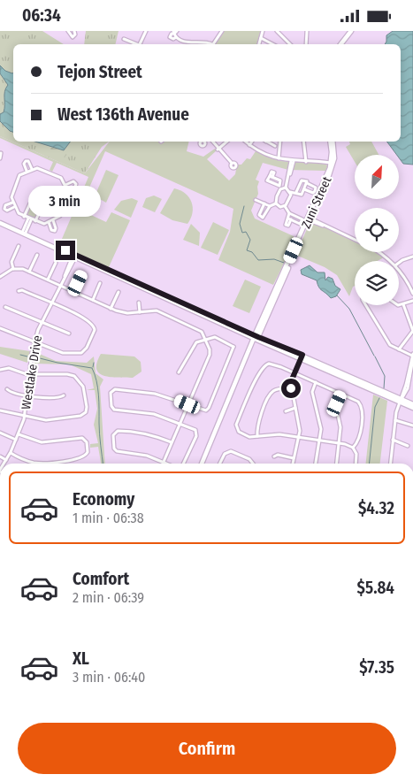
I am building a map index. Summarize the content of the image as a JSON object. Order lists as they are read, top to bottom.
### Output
{
  "streets": {
    "main road": ["Zuni Street"],
    "street": ["Westlake Drive"]
  },
  "north": "top right",
  "page": {
    "status": "06:34",
    "banner": ["Tejon Street", "West 136th Avenue"],
    "bubble": "3 min",
    "list": [
      {
        "name": "Economy",
        "note": "1 min · 06:38",
        "value": "$4.32"
      },
      {
        "name": "Comfort",
        "note": "2 min · 06:39",
        "value": "$5.84"
      },
      {
        "name": "XL",
        "note": "3 min · 06:40",
        "value": "$7.35"
      }
    ],
    "buttons": "Confirm"
  }
}
